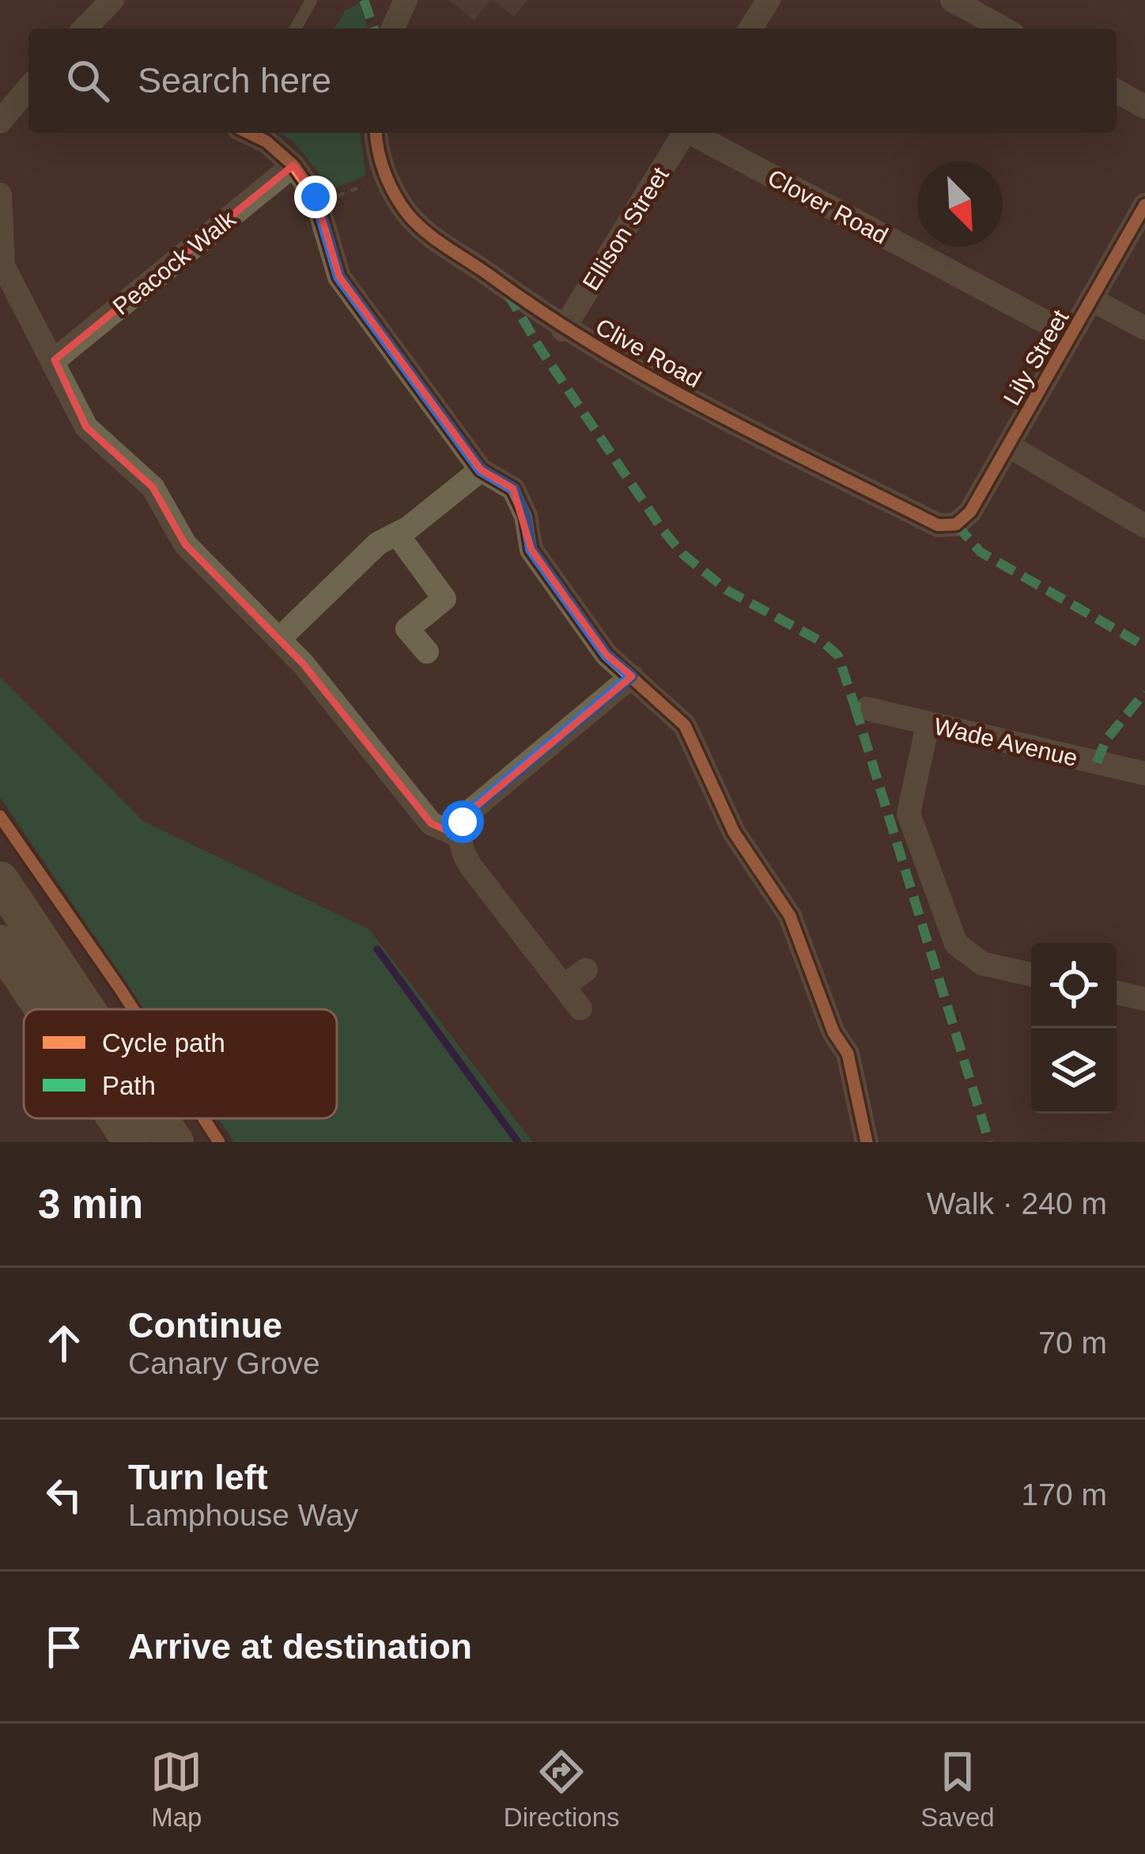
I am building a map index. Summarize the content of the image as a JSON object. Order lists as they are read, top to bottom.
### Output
{
  "streets": {
    "street": [
      "Clover Road",
      "Ellison Street",
      "Peacock Walk",
      "Clive Road",
      "Lily Street",
      "Wade Avenue"
    ]
  },
  "crossings": [
    ["Clover Road", "Lily Street"],
    ["Ellison Street", "Clive Road"],
    ["Clive Road", "Lily Street"]
  ],
  "legend": ["Cycle path", "Path"],
  "north": "bottom right",
  "page": {
    "search": "Search here",
    "heading": ["3 min", "Walk · 240 m"],
    "list": [
      ["Continue", "Canary Grove", "70 m"],
      ["Turn left", "Lamphouse Way", "170 m"],
      "Arrive at destination"
    ],
    "nav": ["Map", "Directions", "Saved"]
  }
}
